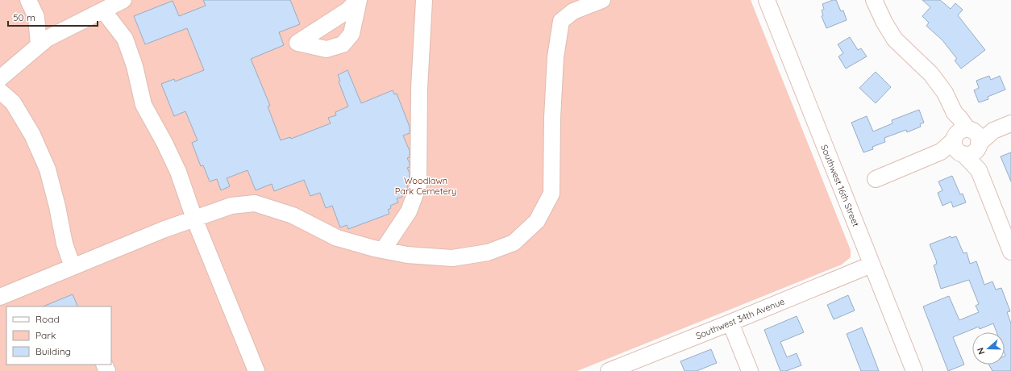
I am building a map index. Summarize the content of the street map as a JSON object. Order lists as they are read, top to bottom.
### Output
{
  "streets": {
    "street": ["Southwest 16th Street", "Southwest 34th Avenue"]
  },
  "crossings": [
    ["Southwest 16th Street", "Southwest 34th Avenue"]
  ],
  "parks": ["Woodlawn Park Cemetery"],
  "legend": ["Road", "Park", "Building"],
  "scale_bar": "50 m",
  "north": "left"
}
